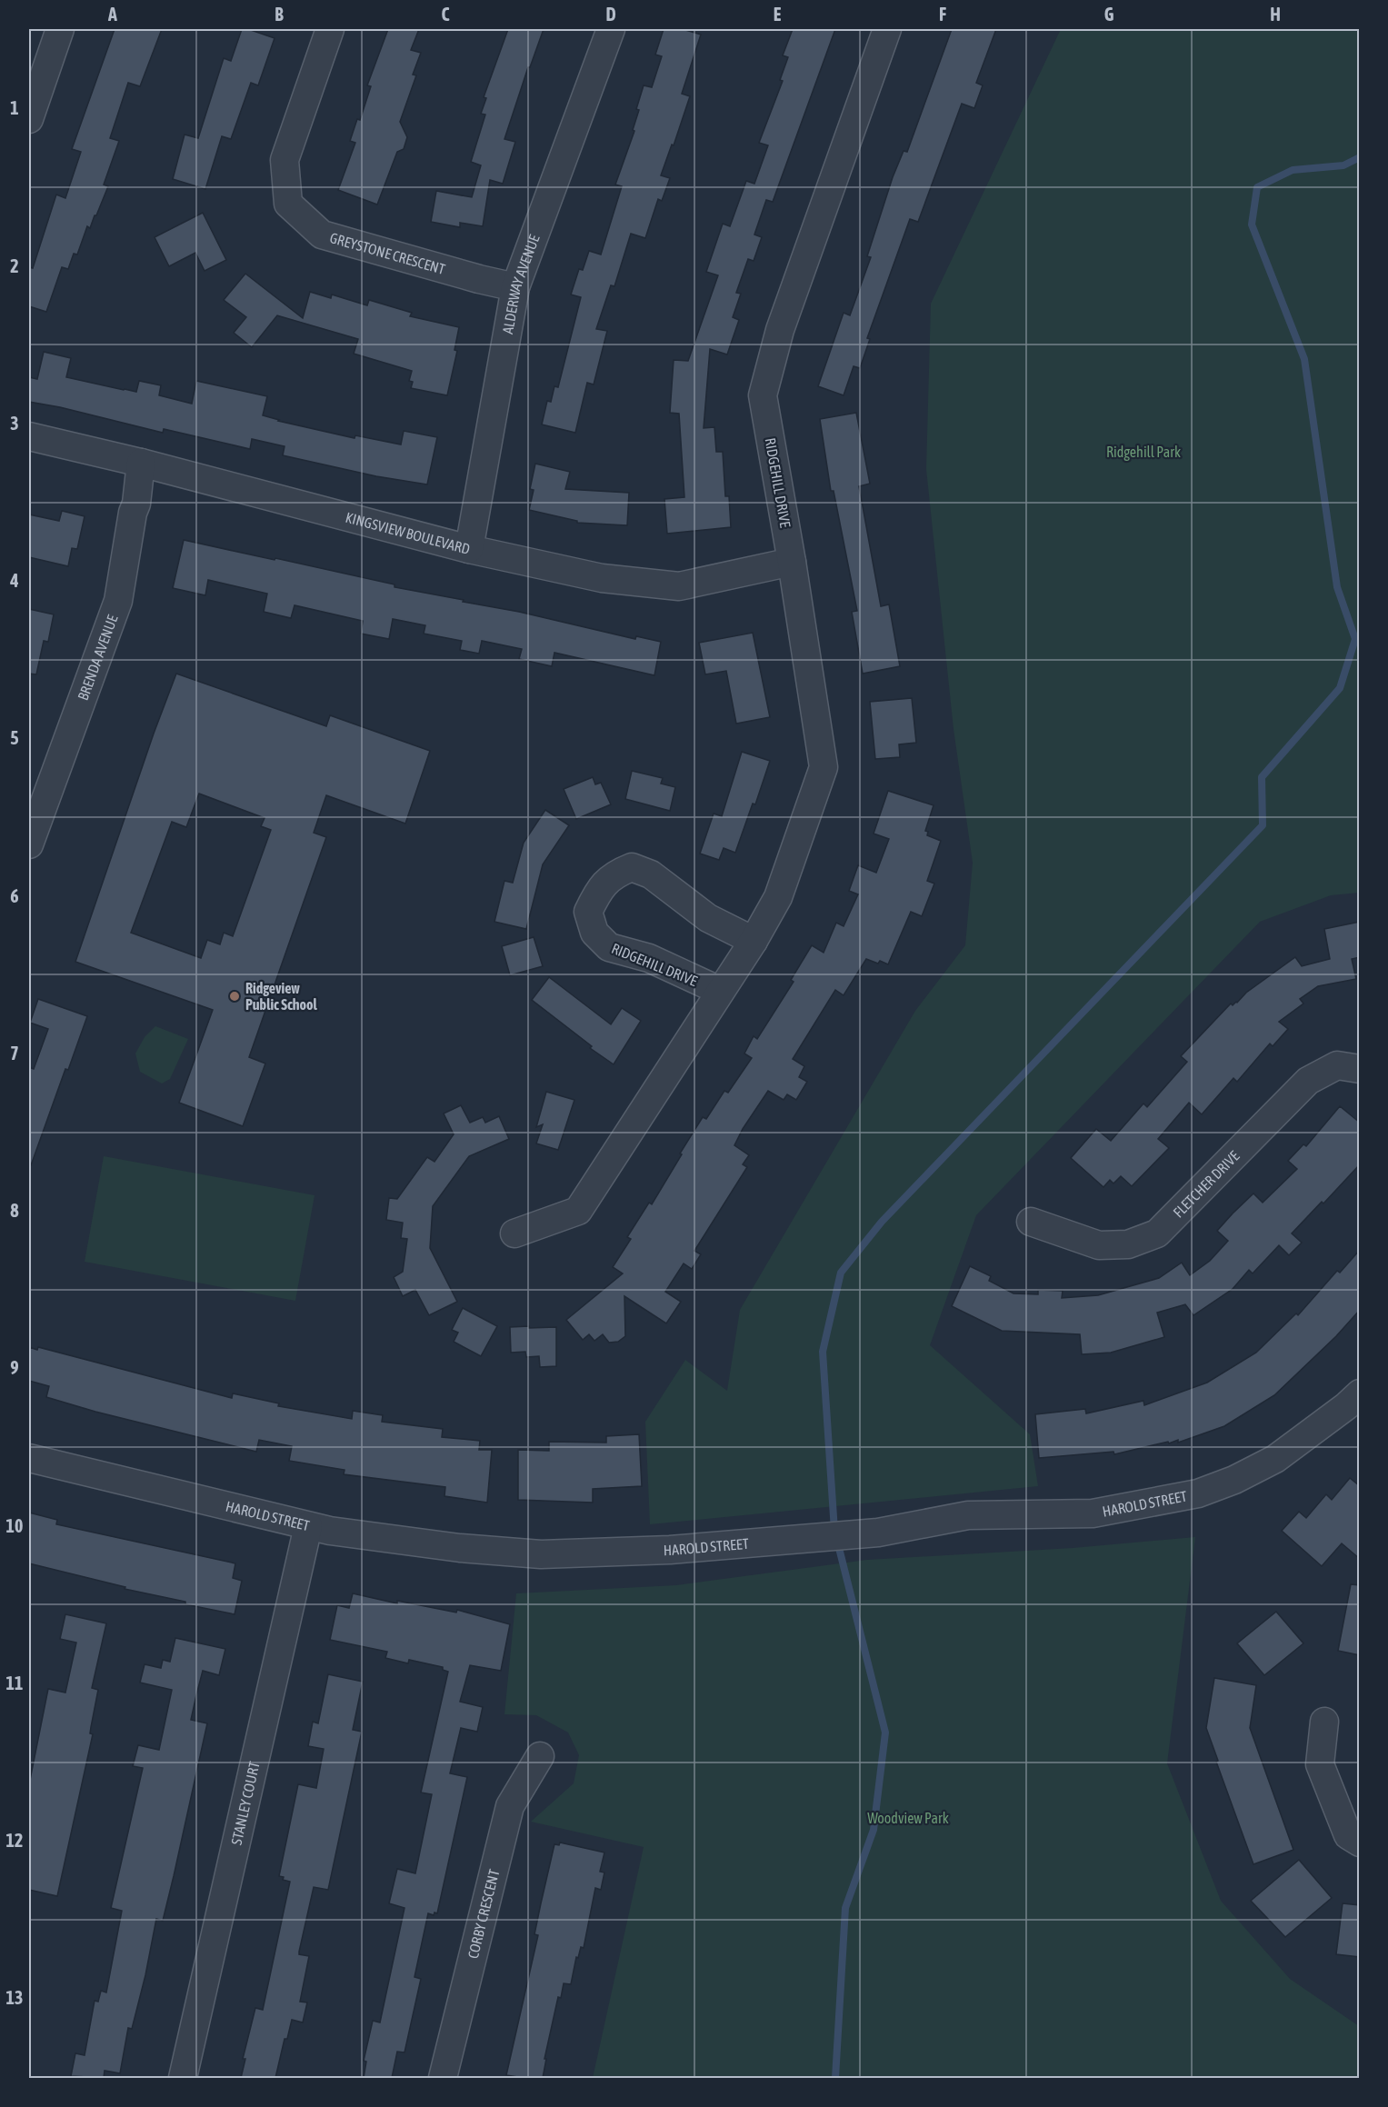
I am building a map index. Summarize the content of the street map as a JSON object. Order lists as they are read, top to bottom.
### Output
{
  "streets": {
    "street": [
      "GREYSTONE CRESCENT",
      "ALDERWAY AVENUE",
      "RIDGEHILL DRIVE",
      "KINGSVIEW BOULEVARD",
      "BRENDA AVENUE",
      "FLETCHER DRIVE",
      "HAROLD STREET",
      "STANLEY COURT",
      "CORBY CRESCENT"
    ]
  },
  "crossings": [
    ["GREYSTONE CRESCENT", "ALDERWAY AVENUE"],
    ["ALDERWAY AVENUE", "KINGSVIEW BOULEVARD"],
    ["RIDGEHILL DRIVE", "KINGSVIEW BOULEVARD"],
    ["KINGSVIEW BOULEVARD", "BRENDA AVENUE"],
    ["HAROLD STREET", "STANLEY COURT"]
  ],
  "parks": ["Ridgehill Park", "Woodview Park"],
  "places": ["Ridgeview Public School"],
  "grid": {
    "columns": [
      "A",
      "B",
      "C",
      "D",
      "E",
      "F",
      "G",
      "H"
    ],
    "rows": [
      "1",
      "2",
      "3",
      "4",
      "5",
      "6",
      "7",
      "8",
      "9",
      "10",
      "11",
      "12",
      "13"
    ]
  }
}
